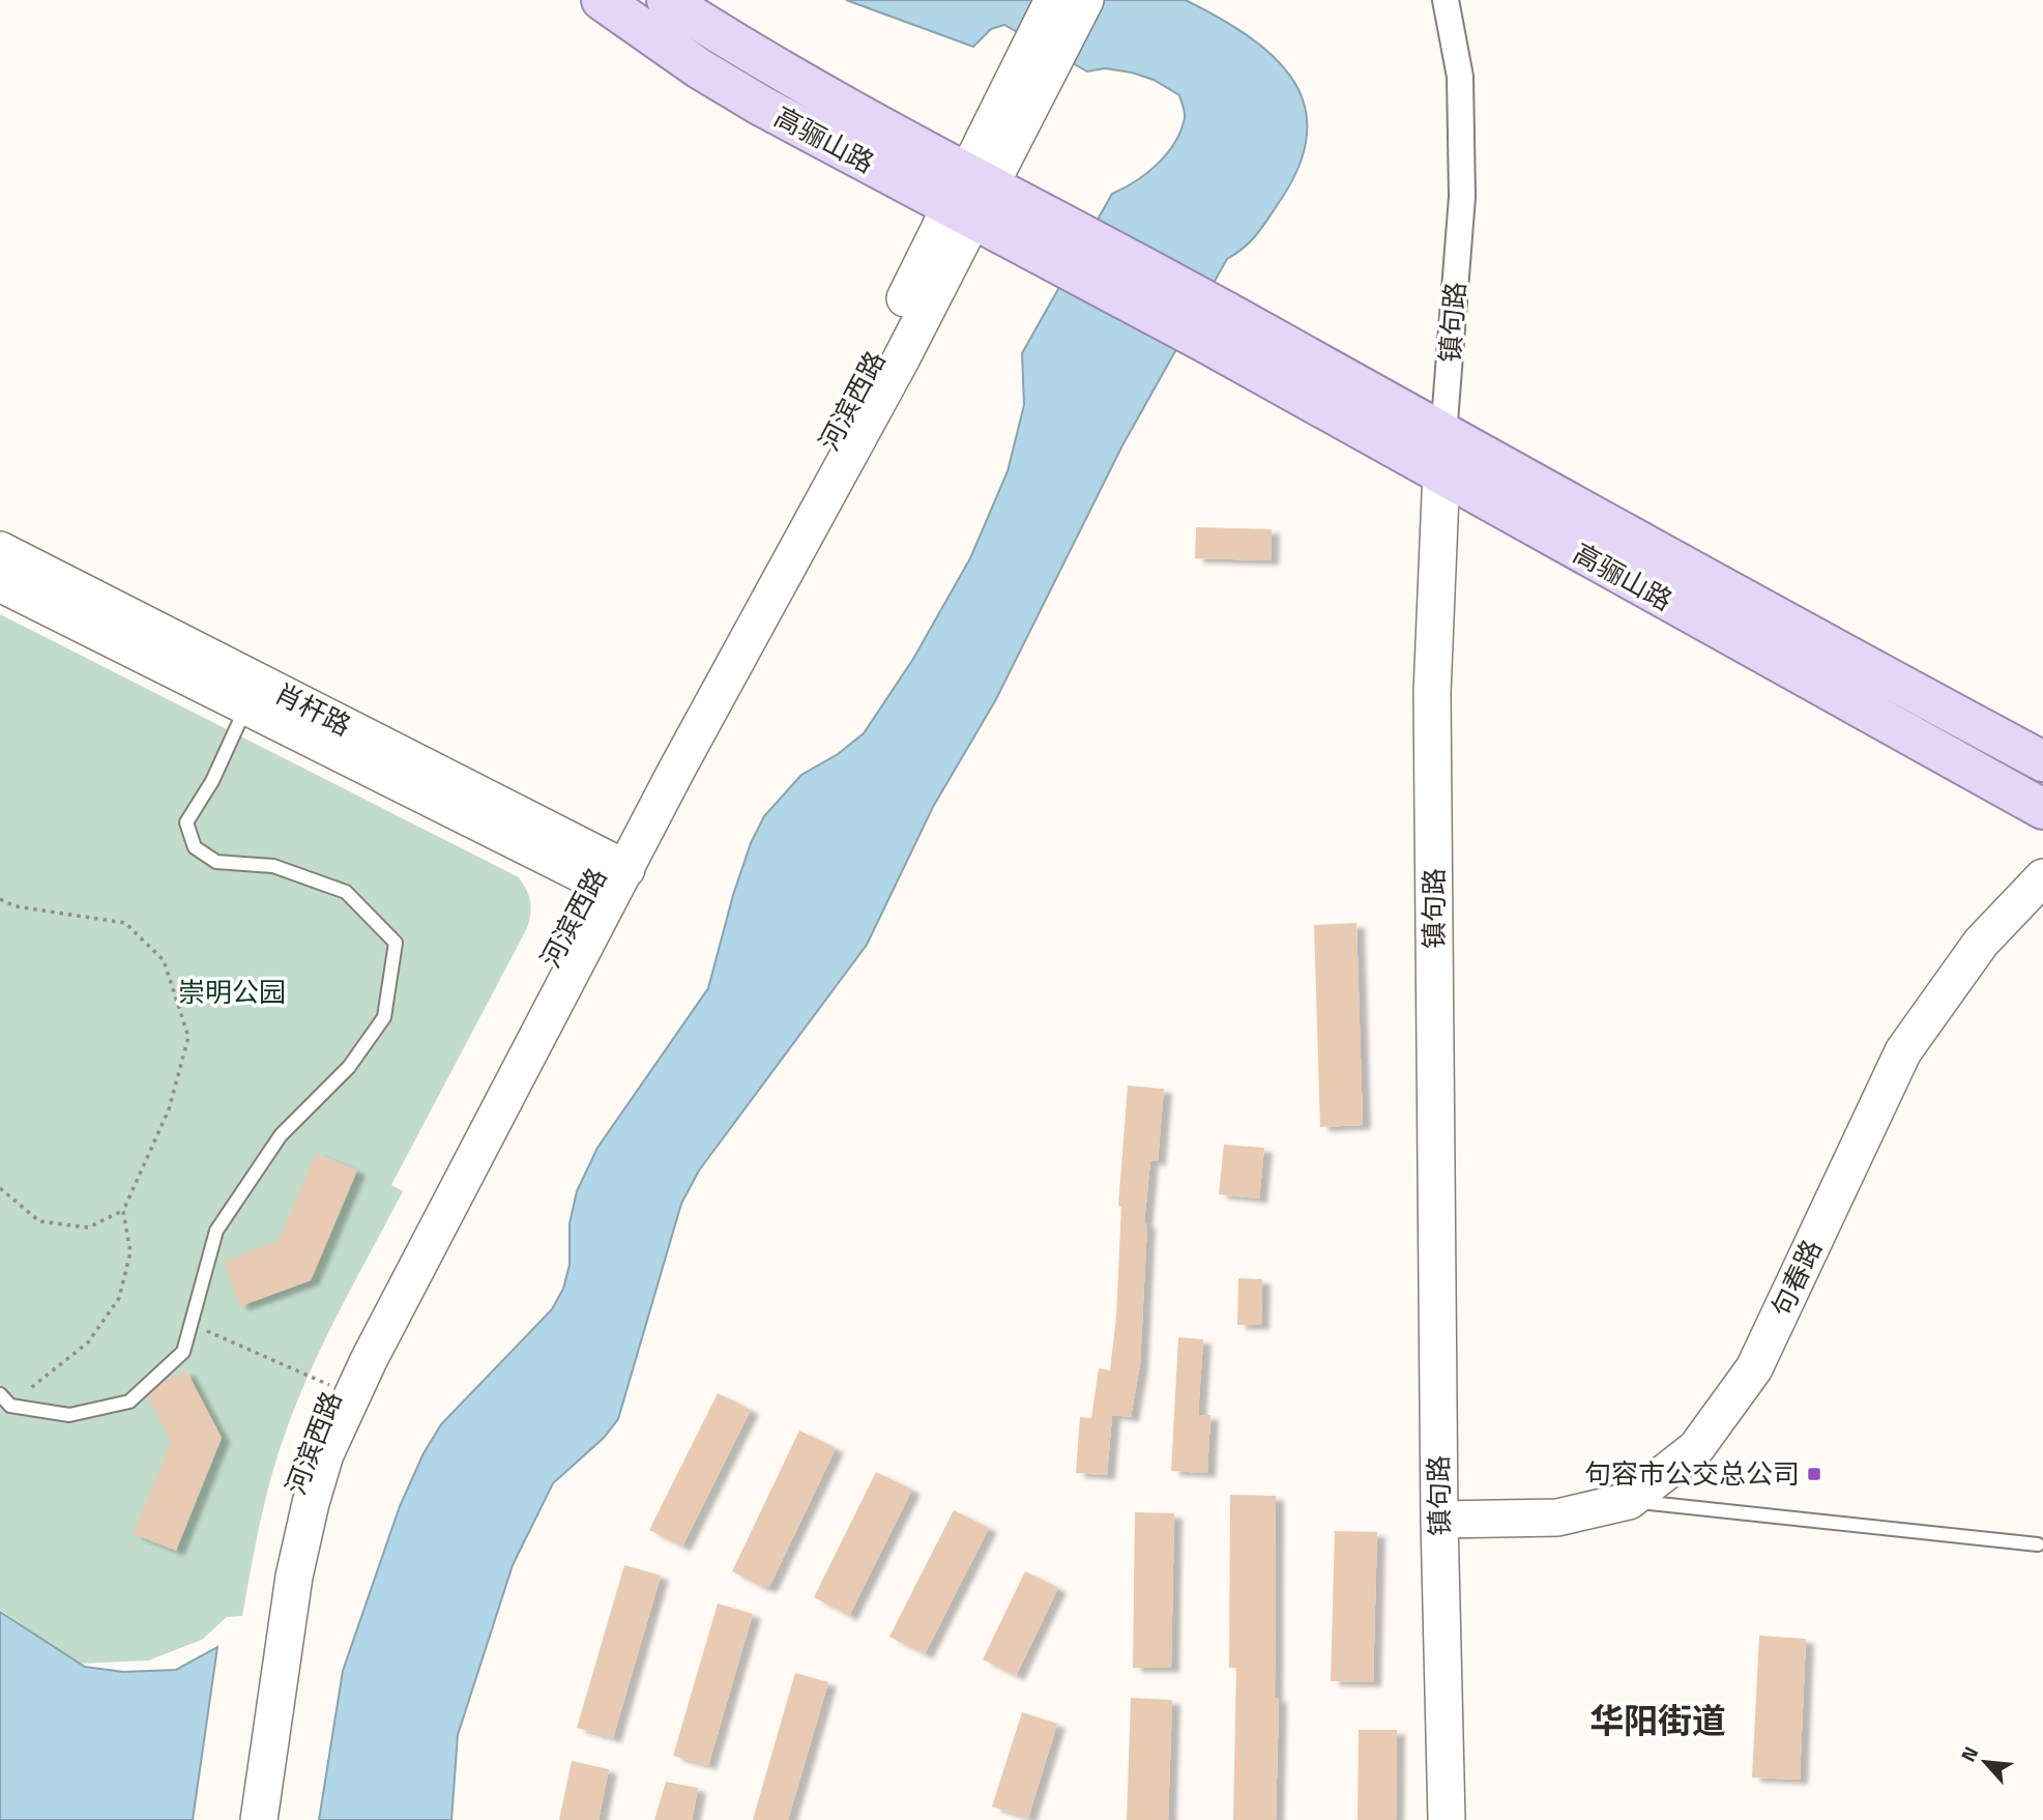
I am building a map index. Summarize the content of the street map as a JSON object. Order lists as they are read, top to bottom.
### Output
{
  "streets": {
    "main road": ["高骊山路"],
    "street": [
      "镇句路",
      "河滨西路",
      "肖杆路",
      "句春路"
    ]
  },
  "crossings": [
    ["高骊山路", "镇句路"],
    ["高骊山路", "河滨西路"],
    ["镇句路", "句春路"],
    ["河滨西路", "肖杆路"]
  ],
  "districts": ["华阳街道"],
  "parks": ["崇明公园"],
  "places": {
    "transit": ["句容市公交总公司"]
  },
  "north": "top left"
}
